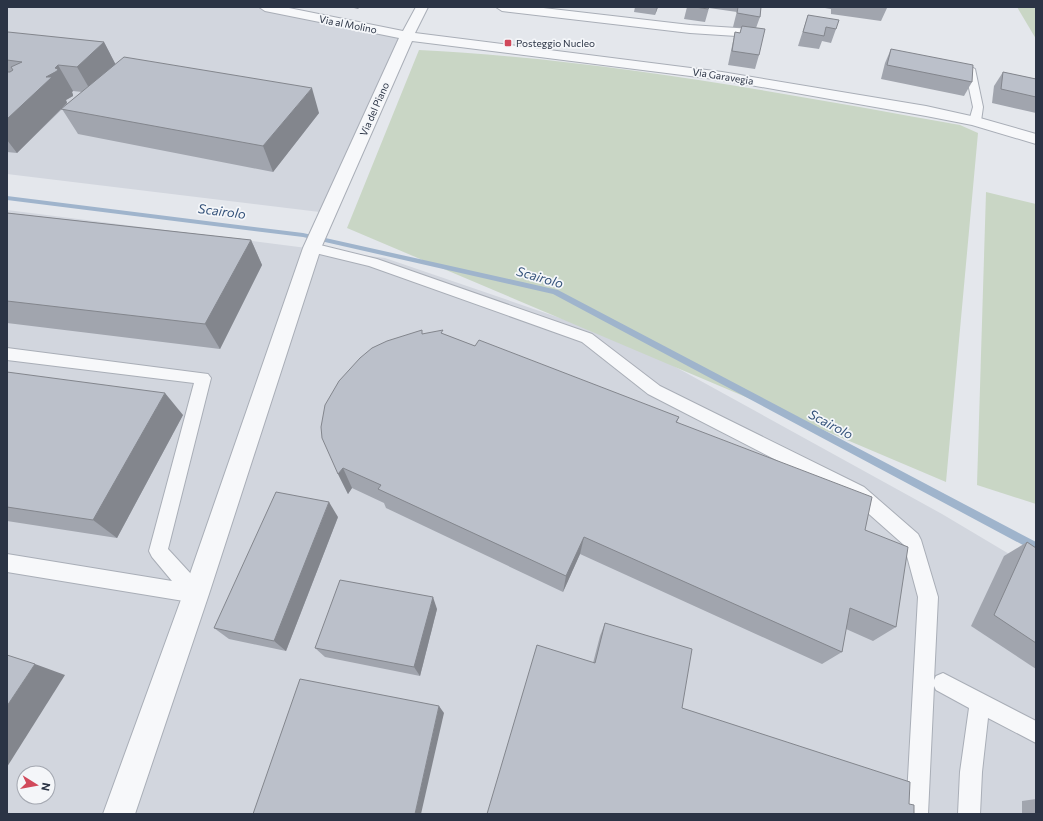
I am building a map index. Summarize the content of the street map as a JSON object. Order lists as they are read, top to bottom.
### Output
{
  "streets": {
    "street": ["Via al Molino", "Via Garavegia", "Via del Piano"]
  },
  "crossings": [
    ["Via al Molino", "Via Garavegia"],
    ["Via al Molino", "Via del Piano"],
    ["Via Garavegia", "Via del Piano"]
  ],
  "water": ["Scairolo"],
  "places": {
    "transit": ["Posteggio Nucleo"]
  },
  "north": "right"
}
